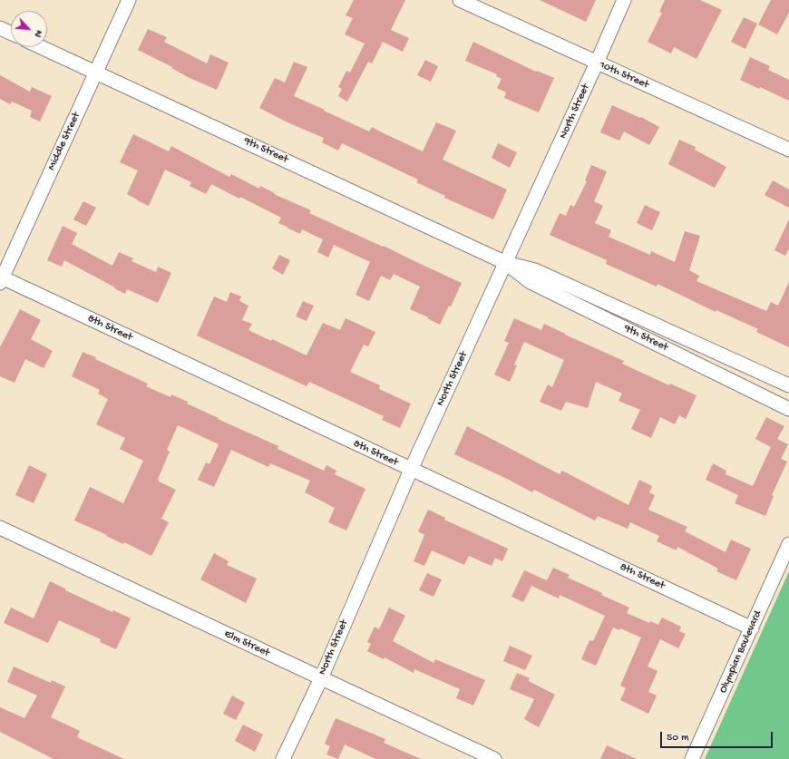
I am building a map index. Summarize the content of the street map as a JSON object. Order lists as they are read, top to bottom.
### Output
{
  "streets": {
    "street": [
      "10th Street",
      "North Street",
      "Middle Street",
      "9th Street",
      "8th Street",
      "Elm Street",
      "Olympian Boulevard"
    ]
  },
  "crossings": [
    ["10th Street", "North Street"],
    ["North Street", "9th Street"],
    ["North Street", "8th Street"],
    ["North Street", "Elm Street"],
    ["Middle Street", "9th Street"],
    ["Middle Street", "8th Street"],
    ["8th Street", "Olympian Boulevard"]
  ],
  "scale_bar": "50 m",
  "north": "bottom right"
}
